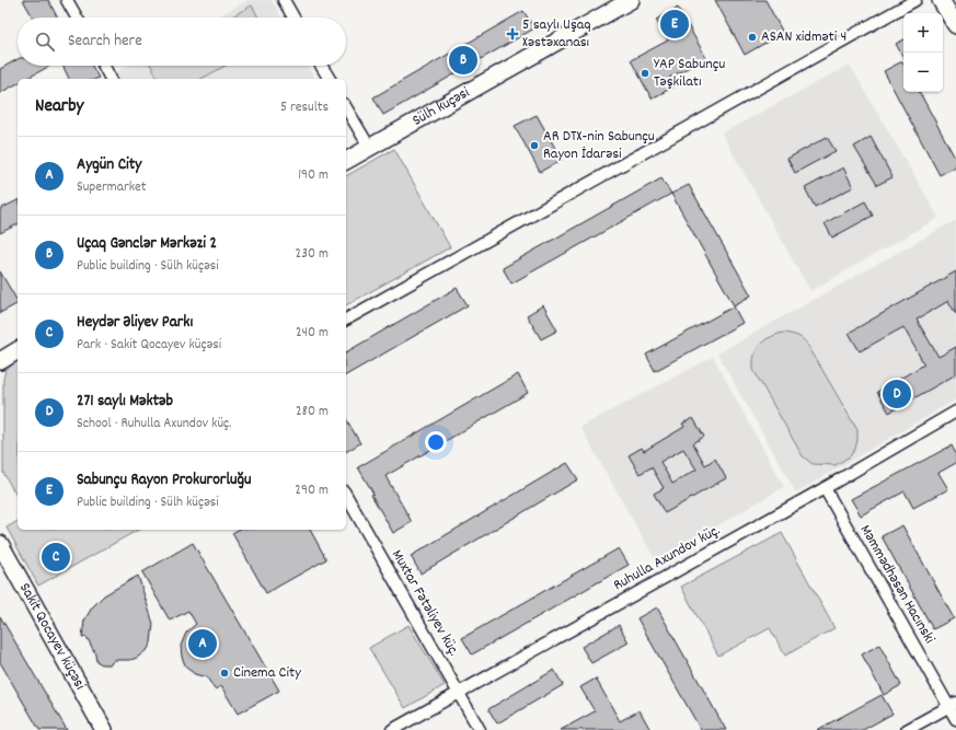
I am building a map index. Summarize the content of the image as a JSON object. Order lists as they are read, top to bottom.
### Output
{
  "streets": {
    "street": [
      "Sülh küçəsi",
      "Ruhulla Axundov küç.",
      "Məmmədhəsən Hacınski",
      "Muxtar Fətəliyev küç.",
      "Sakit Qocayev küçəsi"
    ]
  },
  "crossings": [
    ["Ruhulla Axundov küç.", "Məmmədhəsən Hacınski"],
    ["Ruhulla Axundov küç.", "Muxtar Fətəliyev küç."]
  ],
  "places": {
    "health": ["5 saylı Uşaq Xəstəxanası"],
    "other": [
      "ASAN xidməti 4",
      "YAP Sabunçu Təşkilatı",
      "AR DTX-nin Sabunçu Rayon İdarəsi",
      "Cinema City"
    ]
  },
  "page": {
    "pins": [
      "E",
      "B",
      "D",
      "C",
      "A"
    ],
    "map_buttons": ["+", "−"],
    "search": "Search here",
    "heading": ["Nearby", "5 results"],
    "list": [
      {
        "mark": "A",
        "name": "Aygün City",
        "note": "Supermarket",
        "value": "190 m"
      },
      {
        "mark": "B",
        "name": "Uçaq Gənclər Mərkəzi 2",
        "note": "Public building · Sülh küçəsi",
        "value": "230 m"
      },
      {
        "mark": "C",
        "name": "Heydər Əliyev Parkı",
        "note": "Park · Sakit Qocayev küçəsi",
        "value": "240 m"
      },
      {
        "mark": "D",
        "name": "271 saylı Məktəb",
        "note": "School · Ruhulla Axundov küç.",
        "value": "280 m"
      },
      {
        "mark": "E",
        "name": "Sabunçu Rayon Prokurorluğu",
        "note": "Public building · Sülh küçəsi",
        "value": "290 m"
      }
    ]
  }
}
